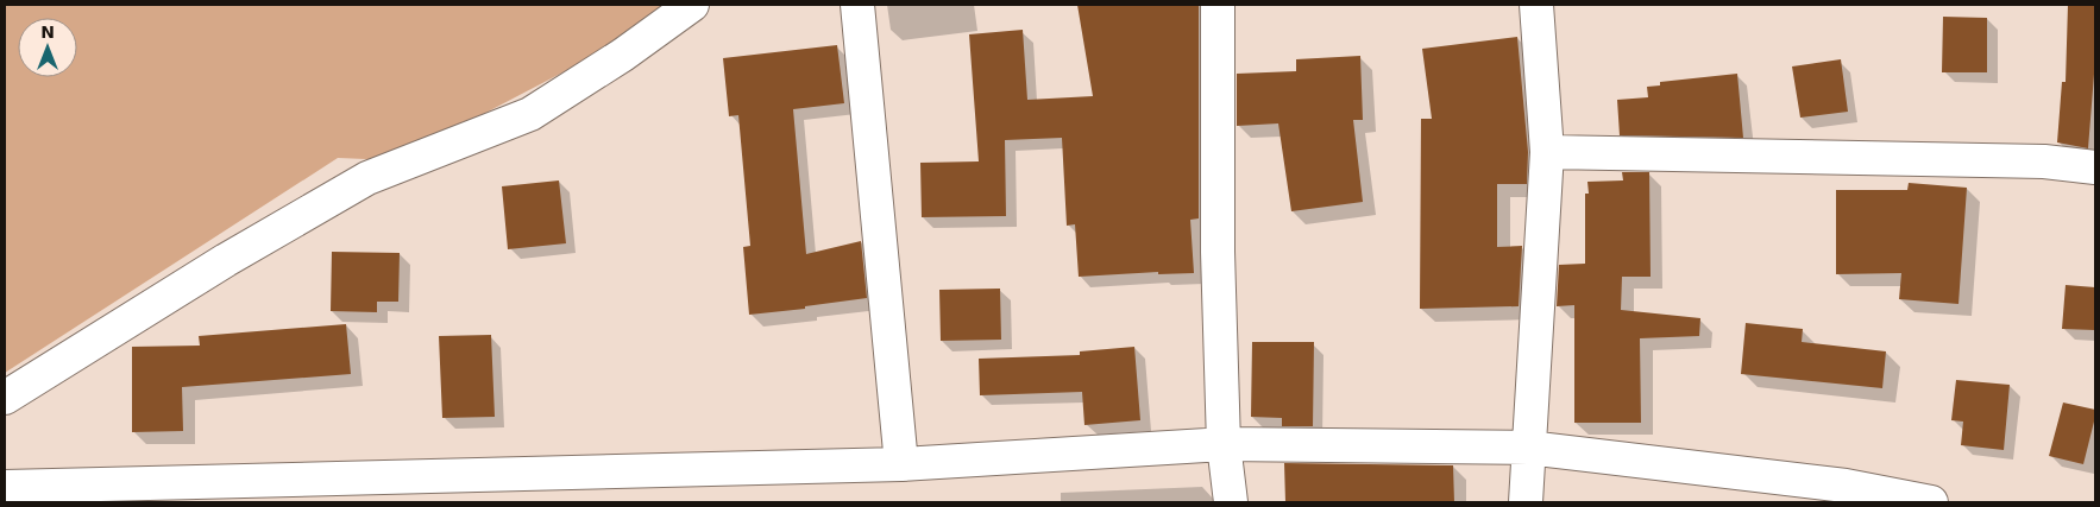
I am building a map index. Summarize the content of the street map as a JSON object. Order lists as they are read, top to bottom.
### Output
{
  "north": "top"
}
